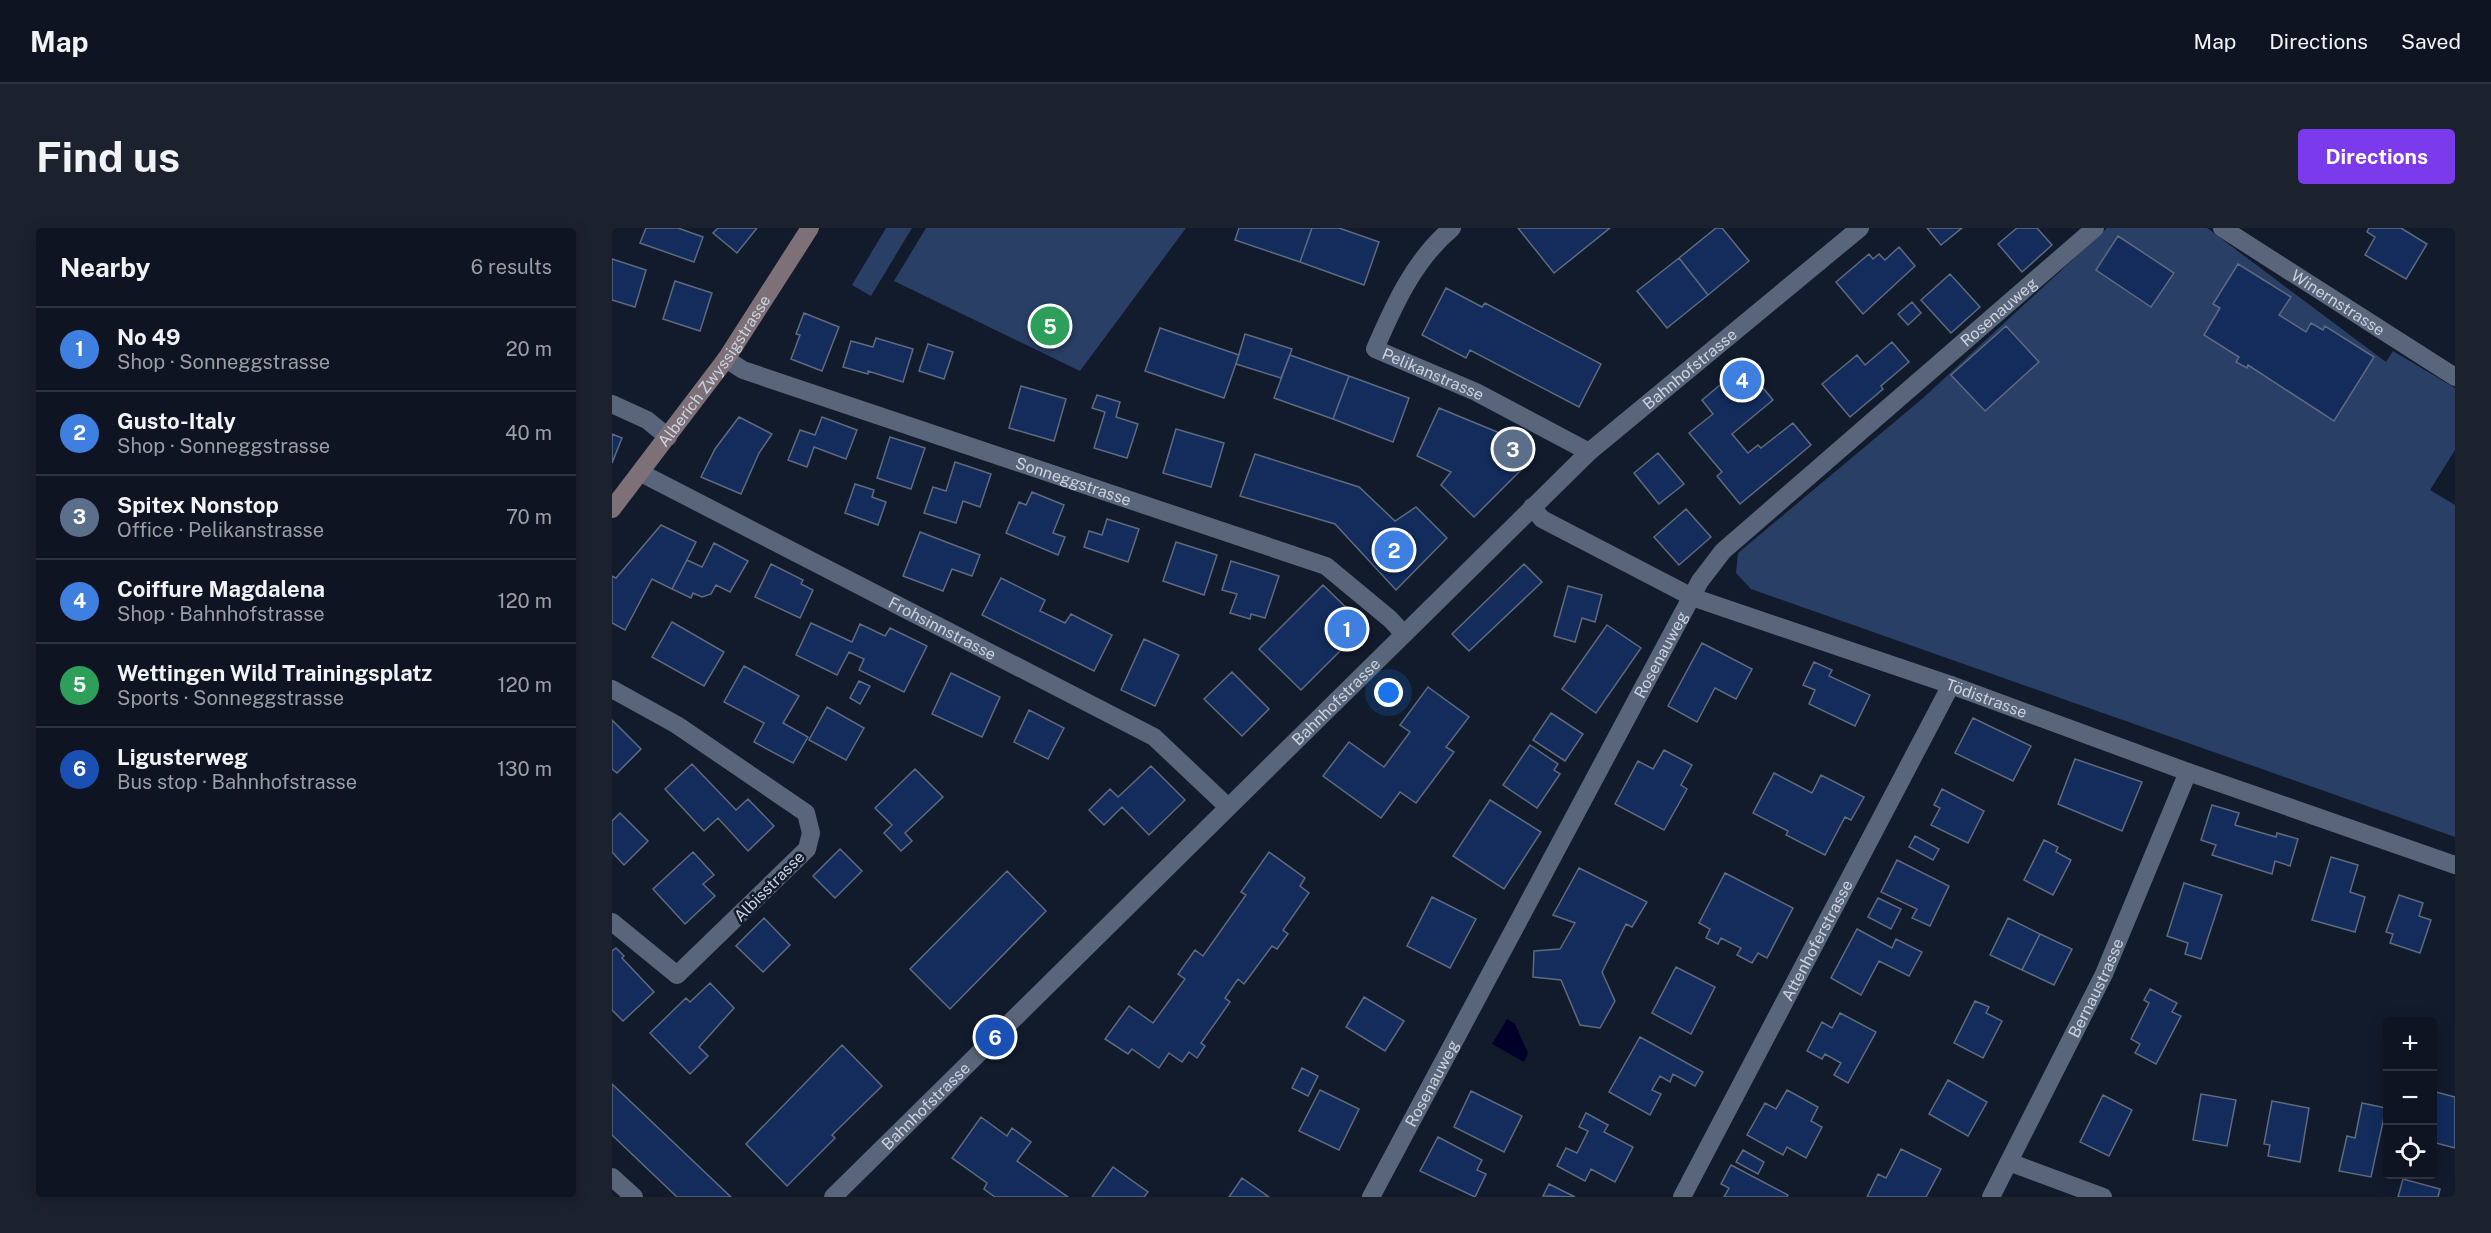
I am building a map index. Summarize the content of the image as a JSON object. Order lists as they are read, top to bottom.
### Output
{
  "streets": {
    "street": [
      "Winernstrasse",
      "Rosenauweg",
      "Bahnhofstrasse",
      "Alberich Zwyssigstrasse",
      "Pelikanstrasse",
      "Sonneggstrasse",
      "Frohsinnstrasse",
      "Tödistrasse",
      "Albisstrasse",
      "Attenhoferstrasse",
      "Bernaustrasse"
    ]
  },
  "crossings": [
    ["Rosenauweg", "Tödistrasse"],
    ["Bahnhofstrasse", "Pelikanstrasse"],
    ["Bahnhofstrasse", "Sonneggstrasse"],
    ["Bahnhofstrasse", "Frohsinnstrasse"],
    ["Bahnhofstrasse", "Tödistrasse"],
    ["Alberich Zwyssigstrasse", "Sonneggstrasse"],
    ["Alberich Zwyssigstrasse", "Frohsinnstrasse"],
    ["Tödistrasse", "Attenhoferstrasse"],
    ["Tödistrasse", "Bernaustrasse"]
  ],
  "page": {
    "header": "Map",
    "nav": ["Map", "Directions", "Saved"],
    "buttons": "Directions",
    "title": "Find us",
    "heading": ["Nearby", "6 results"],
    "pins": [
      "5",
      "4",
      "3",
      "2",
      "1",
      "6"
    ],
    "list": [
      {
        "mark": "1",
        "name": "No 49",
        "note": "Shop · Sonneggstrasse",
        "value": "20 m"
      },
      {
        "mark": "2",
        "name": "Gusto-Italy",
        "note": "Shop · Sonneggstrasse",
        "value": "40 m"
      },
      {
        "mark": "3",
        "name": "Spitex Nonstop",
        "note": "Office · Pelikanstrasse",
        "value": "70 m"
      },
      {
        "mark": "4",
        "name": "Coiffure Magdalena",
        "note": "Shop · Bahnhofstrasse",
        "value": "120 m"
      },
      {
        "mark": "5",
        "name": "Wettingen Wild Trainingsplatz",
        "note": "Sports · Sonneggstrasse",
        "value": "120 m"
      },
      {
        "mark": "6",
        "name": "Ligusterweg",
        "note": "Bus stop · Bahnhofstrasse",
        "value": "130 m"
      }
    ],
    "map_buttons": ["+", "−"]
  }
}
